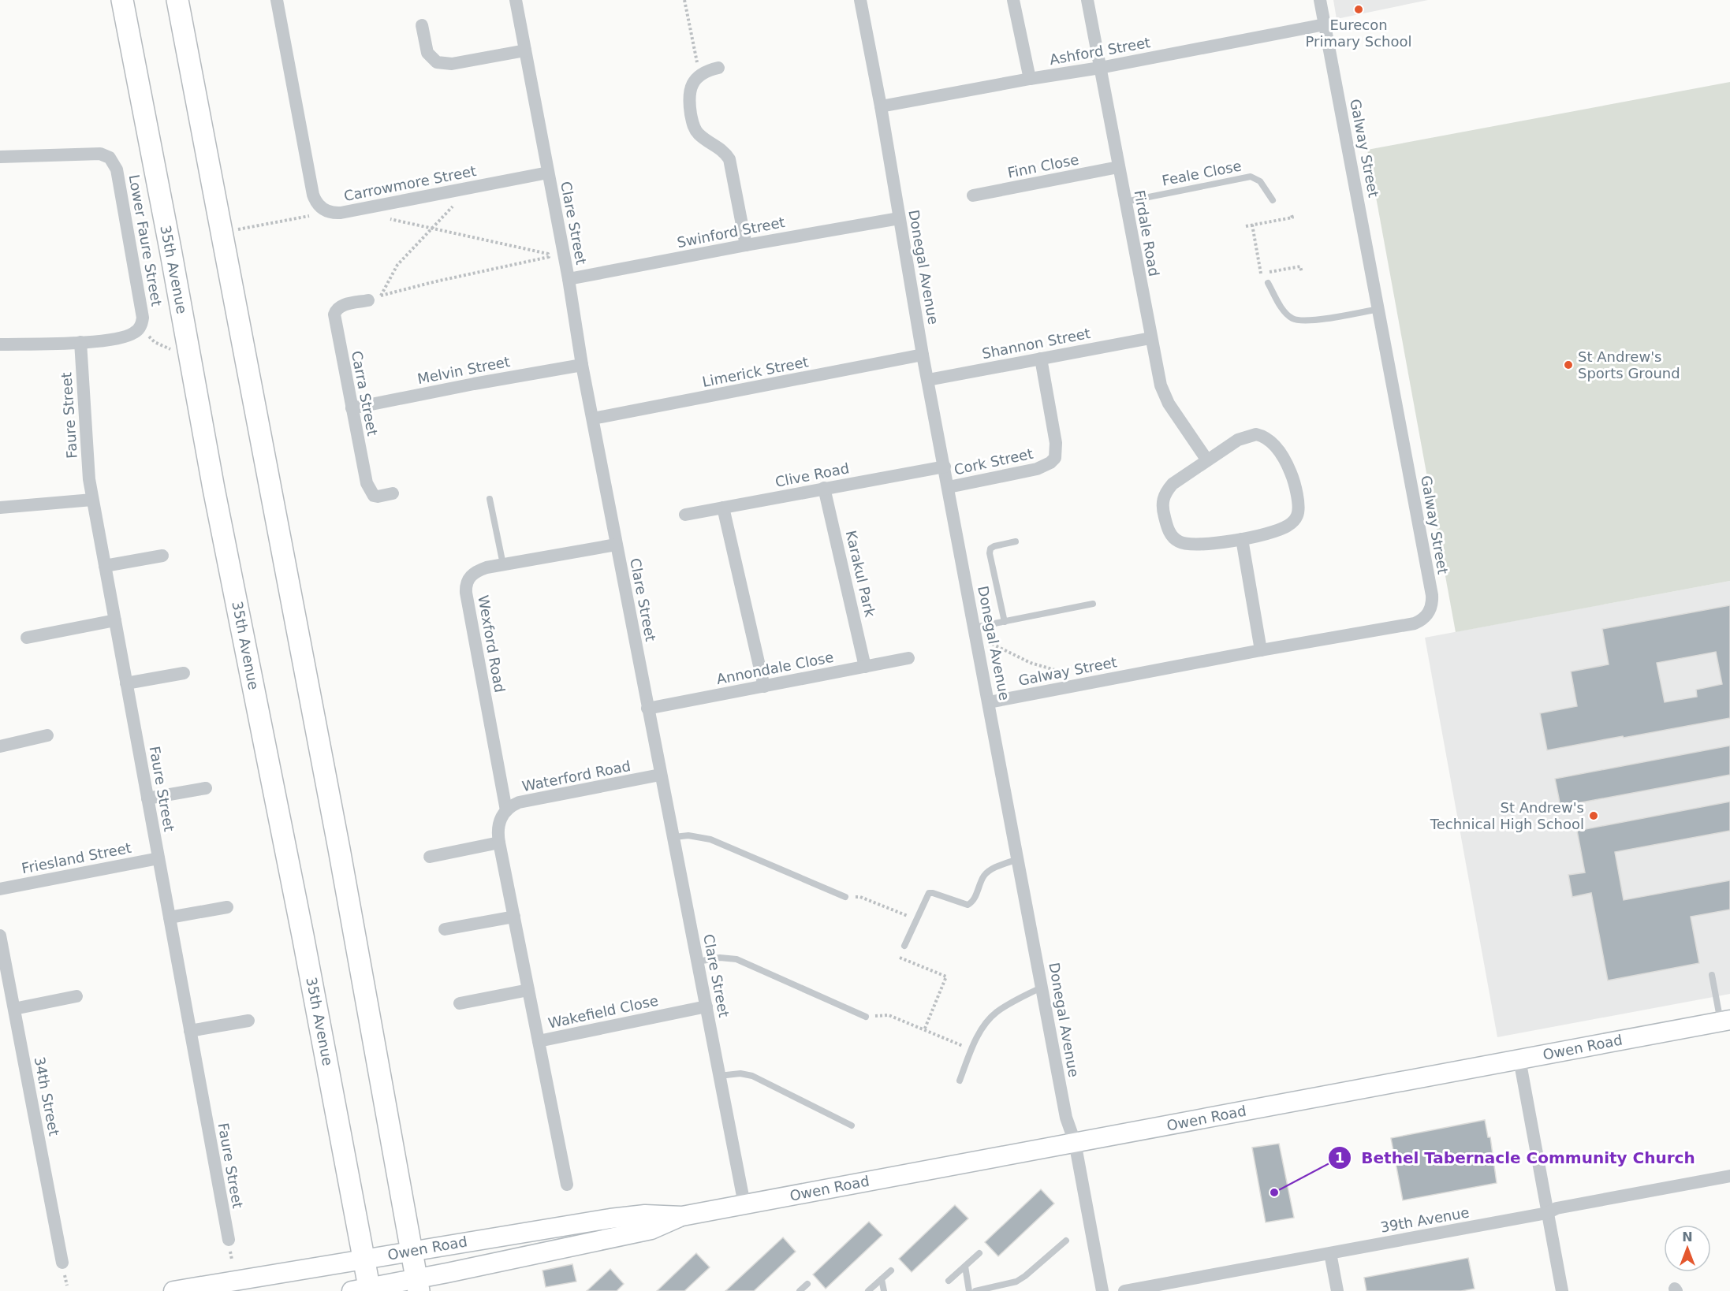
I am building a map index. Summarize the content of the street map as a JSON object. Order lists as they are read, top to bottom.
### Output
{
  "streets": {
    "main road": ["35th Avenue"],
    "street": [
      "Ashford Street",
      "Galway Street",
      "Finn Close",
      "Carrowmore Street",
      "Clare Street",
      "Swinford Street",
      "Firdale Road",
      "Lower Faure Street",
      "Donegal Avenue",
      "Shannon Street",
      "Melvin Street",
      "Limerick Street",
      "Carra Street",
      "Faure Street",
      "Cork Street",
      "Clive Road",
      "Karakul Park",
      "Wexford Road",
      "Annondale Close",
      "Waterford Road",
      "Friesland Street",
      "Wakefield Close",
      "Owen Road",
      "34th Street",
      "39th Avenue"
    ],
    "lane": ["Feale Close"]
  },
  "crossings": [
    ["Ashford Street", "Galway Street"],
    ["Ashford Street", "Firdale Road"],
    ["Ashford Street", "Donegal Avenue"],
    ["Galway Street", "Donegal Avenue"],
    ["Finn Close", "Firdale Road"],
    ["Feale Close", "Firdale Road"],
    ["Carrowmore Street", "Clare Street"],
    ["Clare Street", "Swinford Street"],
    ["Clare Street", "Melvin Street"],
    ["Clare Street", "Limerick Street"],
    ["Clare Street", "Wexford Road"],
    ["Clare Street", "Annondale Close"],
    ["Clare Street", "Waterford Road"],
    ["Clare Street", "Wakefield Close"],
    ["Clare Street", "Owen Road"],
    ["Swinford Street", "Donegal Avenue"],
    ["Firdale Road", "Shannon Street"],
    ["Donegal Avenue", "Shannon Street"],
    ["Donegal Avenue", "Limerick Street"],
    ["Donegal Avenue", "Cork Street"],
    ["Donegal Avenue", "Clive Road"],
    ["Donegal Avenue", "Owen Road"],
    ["35th Avenue", "Owen Road"],
    ["Shannon Street", "Cork Street"],
    ["Melvin Street", "Carra Street"],
    ["Faure Street", "Friesland Street"],
    ["Clive Road", "Karakul Park"],
    ["Karakul Park", "Annondale Close"],
    ["Wexford Road", "Waterford Road"]
  ],
  "places": [
    "Eurecon Primary School",
    "St Andrew's Sports Ground",
    "St Andrew's Technical High School",
    "Bethel Tabernacle Community Church"
  ],
  "north": "top"
}
